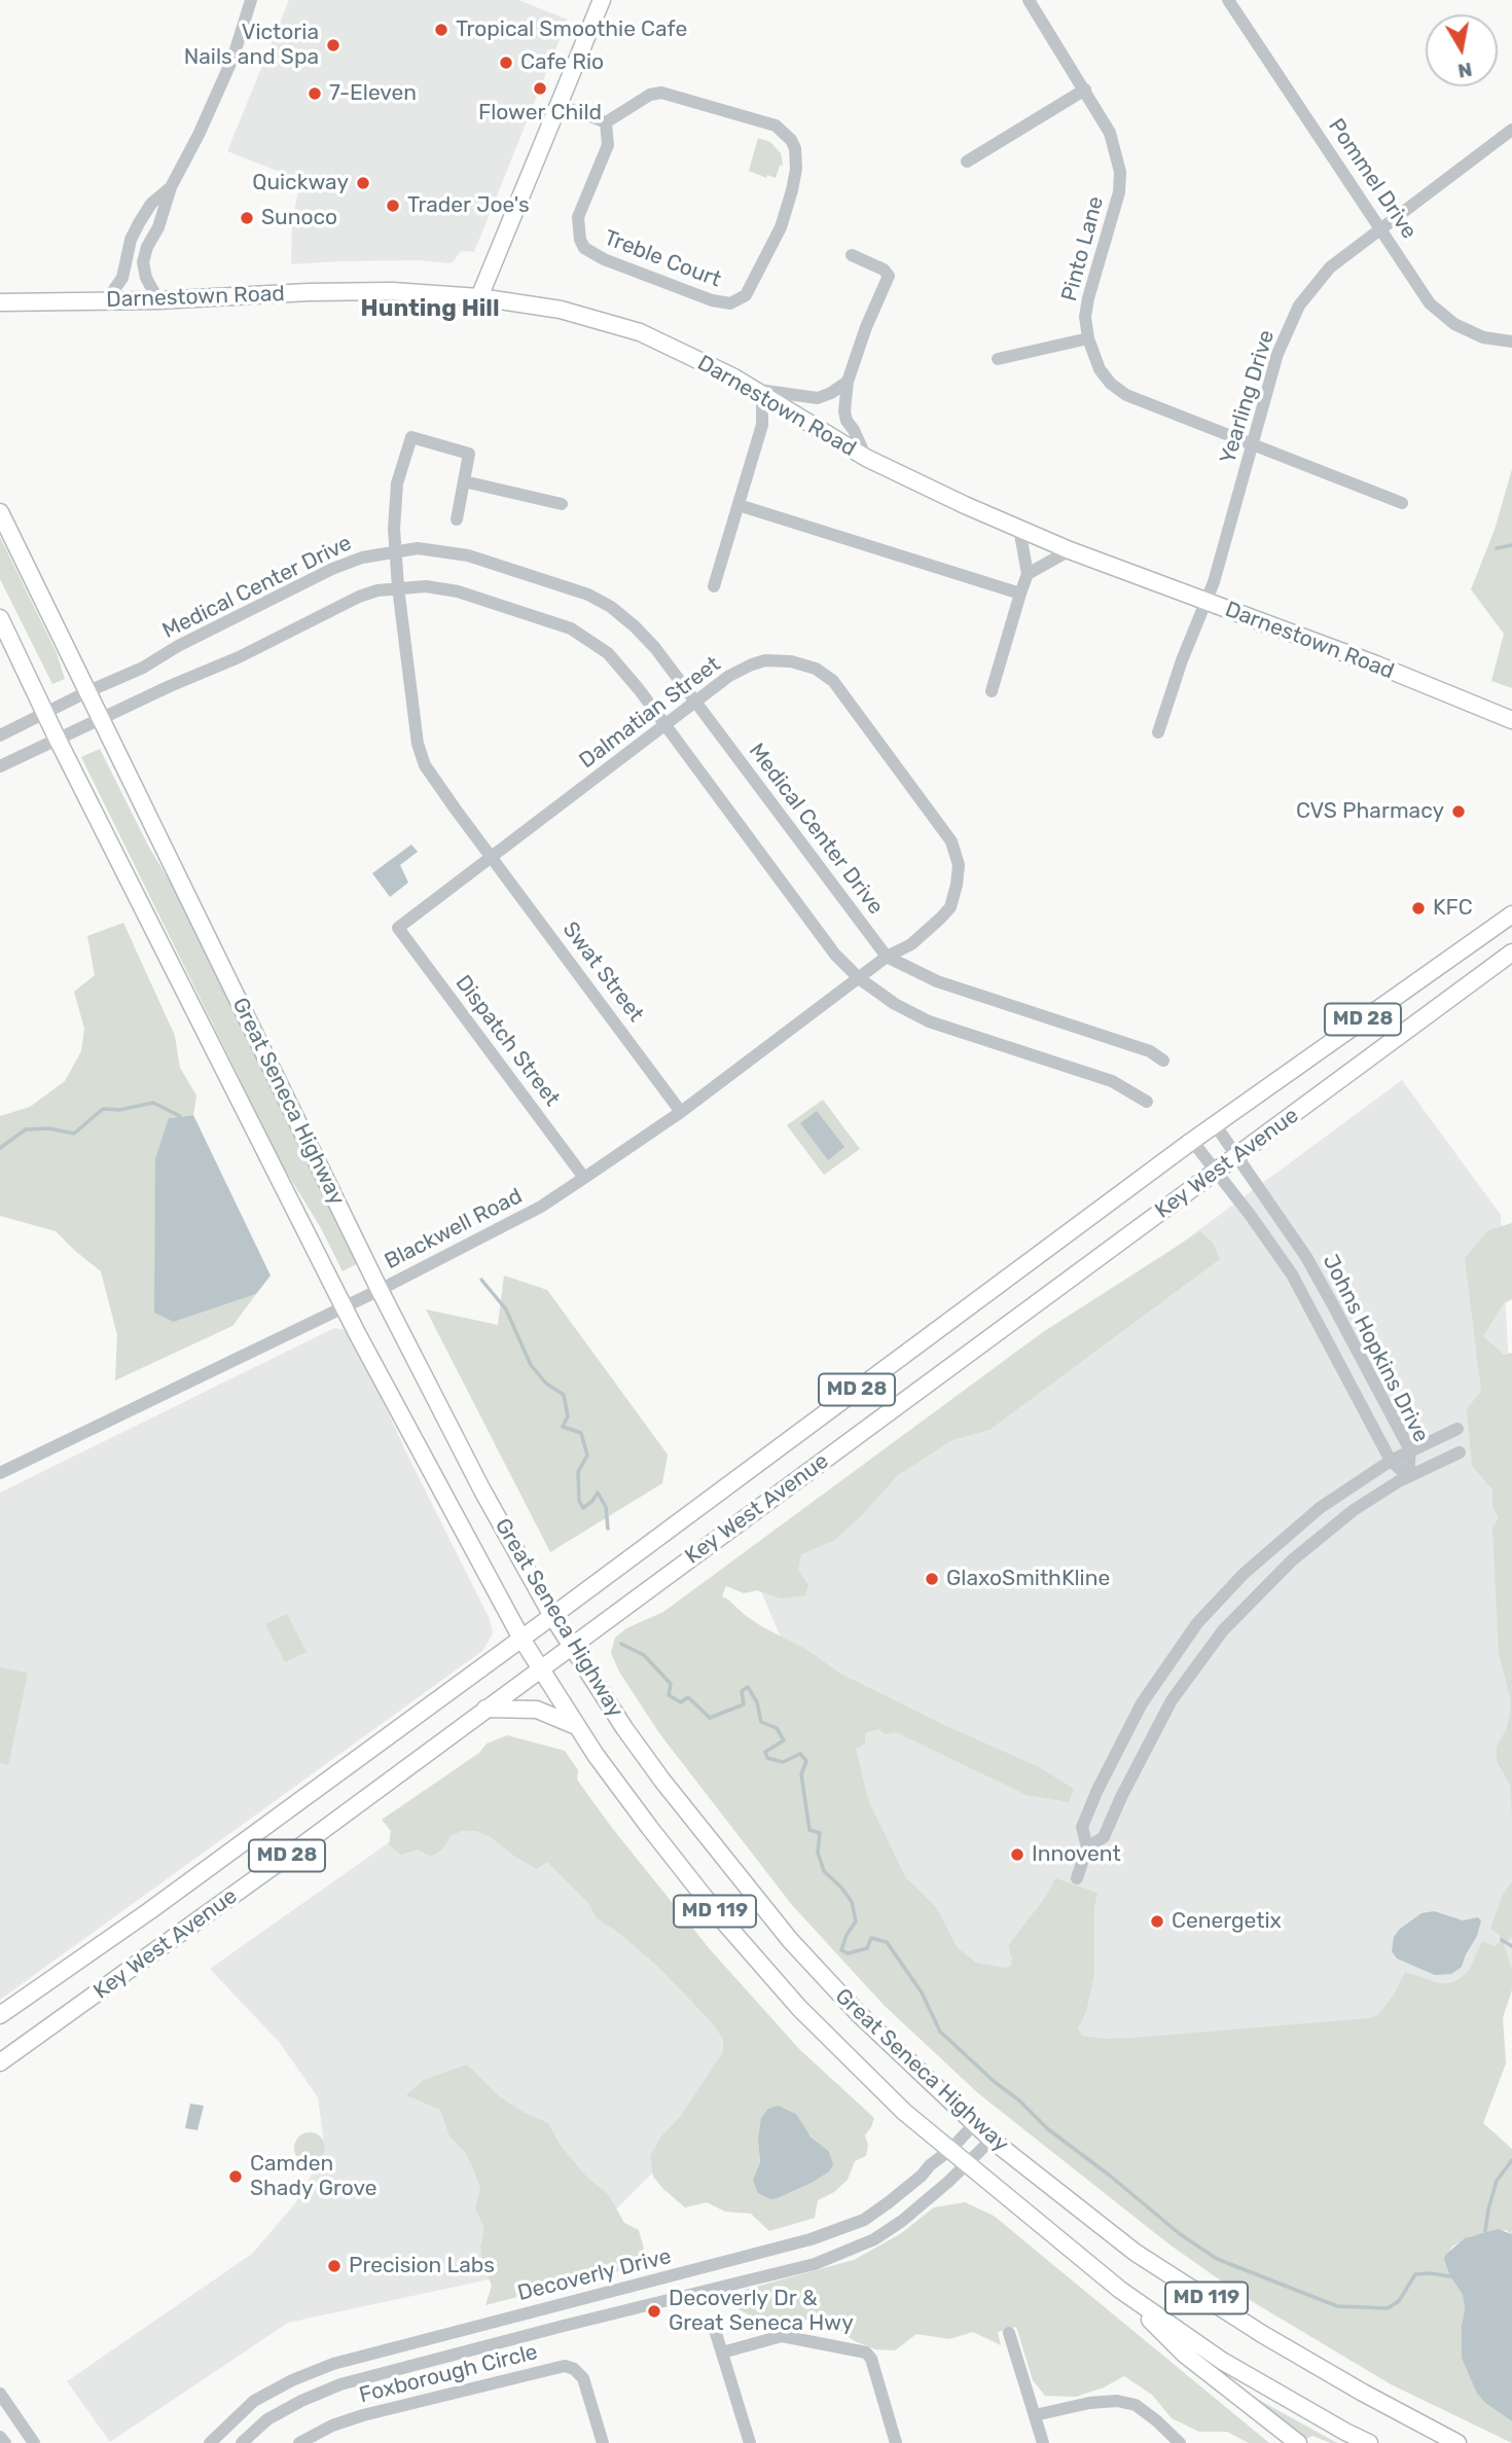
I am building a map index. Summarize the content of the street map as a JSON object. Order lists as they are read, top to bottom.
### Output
{
  "streets": {
    "main road": [
      "Darnestown Road",
      "MD 28",
      "Great Seneca Highway",
      "Key West Avenue",
      "MD 119"
    ],
    "street": [
      "Pommel Drive",
      "Pinto Lane",
      "Treble Court",
      "Yearling Drive",
      "Medical Center Drive",
      "Dalmatian Street",
      "Swat Street",
      "Dispatch Street",
      "Blackwell Road",
      "Johns Hopkins Drive",
      "Decoverly Drive",
      "Foxborough Circle"
    ]
  },
  "crossings": [
    ["Pommel Drive", "Yearling Drive"],
    ["Pinto Lane", "Yearling Drive"],
    ["Darnestown Road", "Yearling Drive"],
    ["Medical Center Drive", "Dalmatian Street"],
    ["Medical Center Drive", "Swat Street"],
    ["Medical Center Drive", "Great Seneca Highway"],
    ["Medical Center Drive", "Blackwell Road"],
    ["Dalmatian Street", "Swat Street"],
    ["Dalmatian Street", "Dispatch Street"],
    ["Dalmatian Street", "Blackwell Road"],
    ["Swat Street", "Blackwell Road"],
    ["Dispatch Street", "Blackwell Road"],
    ["Great Seneca Highway", "Key West Avenue"],
    ["Great Seneca Highway", "Blackwell Road"],
    ["Great Seneca Highway", "Decoverly Drive"],
    ["Key West Avenue", "Johns Hopkins Drive"]
  ],
  "districts": ["Hunting Hill"],
  "places": [
    "Tropical Smoothie Cafe",
    "Victoria Nails and Spa",
    "Cafe Rio",
    "Flower Child",
    "7-Eleven",
    "Quickway",
    "Trader Joe's",
    "Sunoco",
    "CVS Pharmacy",
    "KFC",
    "GlaxoSmithKline",
    "Innovent",
    "Cenergetix",
    "Camden Shady Grove",
    "Precision Labs",
    "Decoverly Dr & Great Seneca Hwy"
  ],
  "north": "bottom"
}
